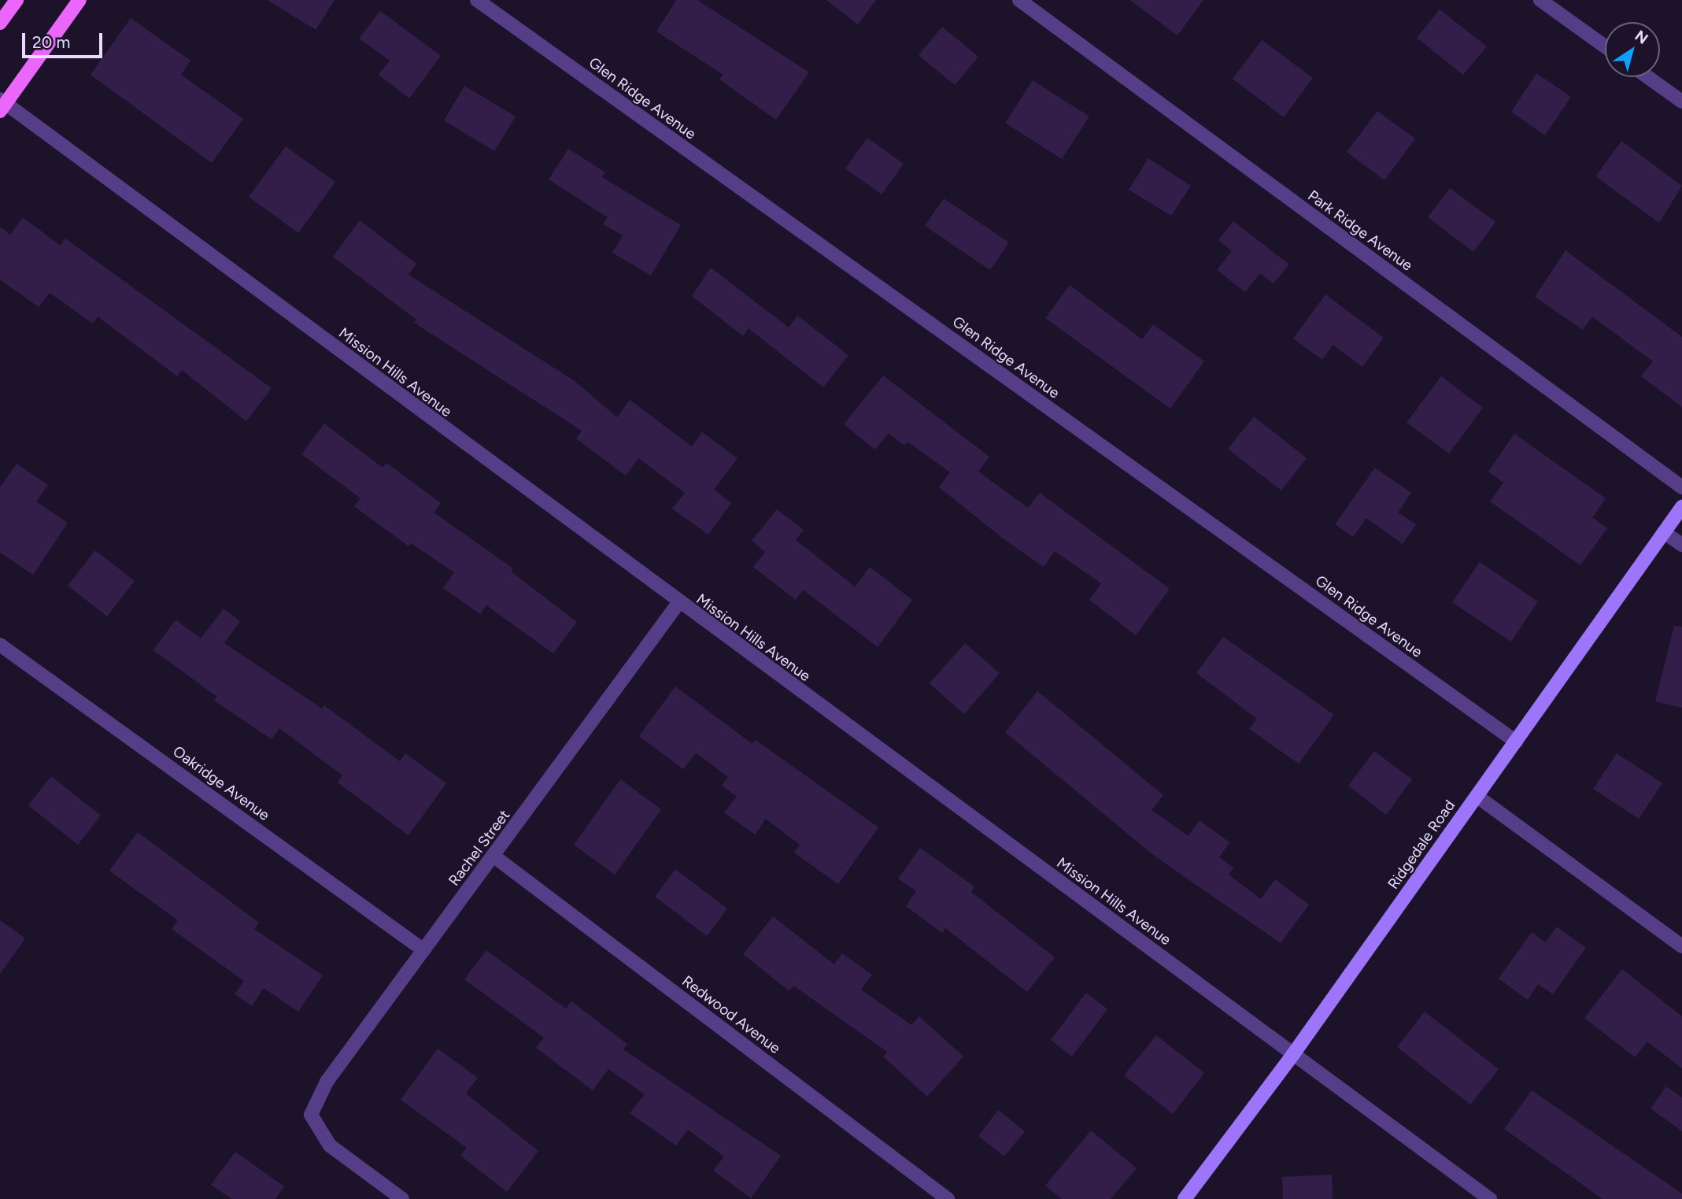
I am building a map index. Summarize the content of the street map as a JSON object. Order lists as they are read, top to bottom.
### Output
{
  "streets": {
    "street": [
      "Glen Ridge Avenue",
      "Park Ridge Avenue",
      "Mission Hills Avenue",
      "Oakridge Avenue",
      "Ridgedale Road",
      "Rachel Street",
      "Redwood Avenue"
    ]
  },
  "crossings": [
    ["Glen Ridge Avenue", "Ridgedale Road"],
    ["Mission Hills Avenue", "Ridgedale Road"],
    ["Mission Hills Avenue", "Rachel Street"],
    ["Oakridge Avenue", "Rachel Street"],
    ["Rachel Street", "Redwood Avenue"]
  ],
  "scale_bar": "20 m",
  "north": "top right"
}
